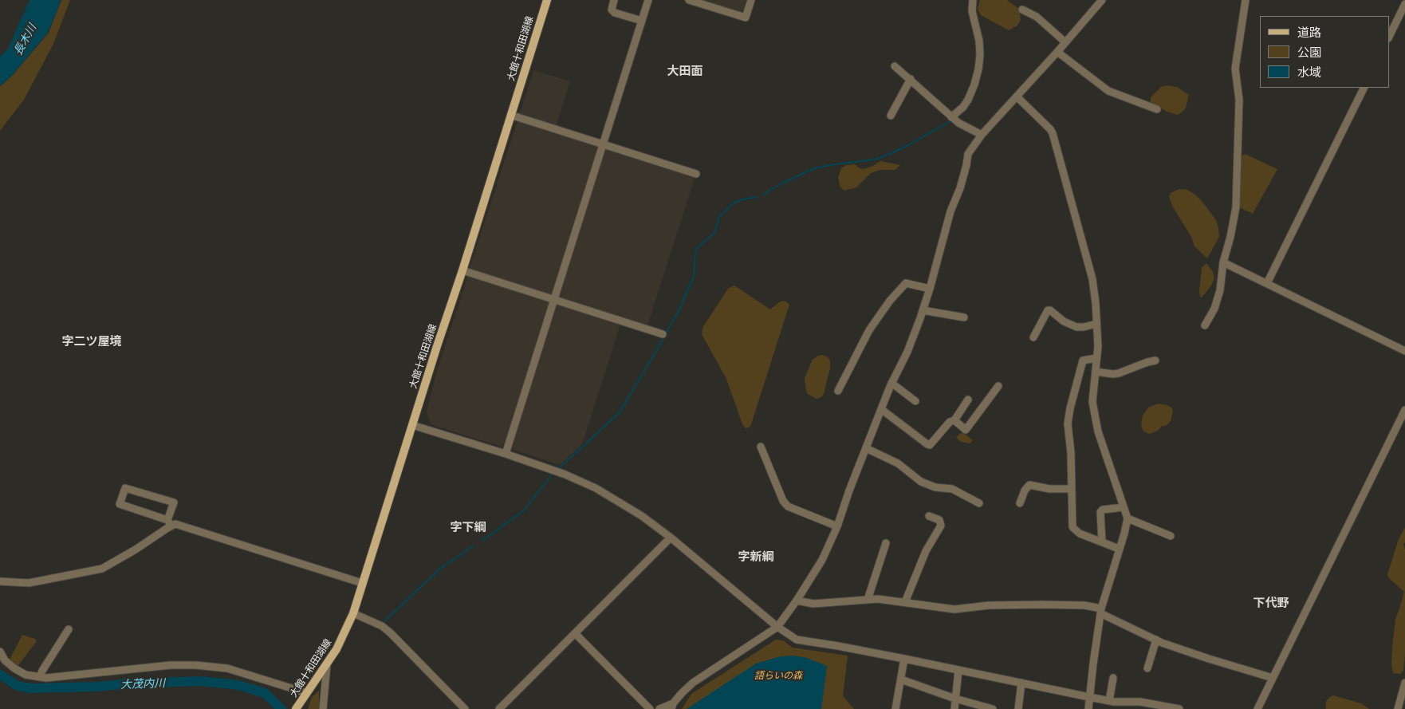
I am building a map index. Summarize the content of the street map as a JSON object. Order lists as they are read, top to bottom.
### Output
{
  "streets": {
    "main road": ["大館十和田湖線"]
  },
  "districts": [
    "大田面",
    "字二ツ屋境",
    "字下綱",
    "字新綱",
    "下代野"
  ],
  "water": ["長木川", "大茂内川"],
  "parks": ["語らいの森"],
  "legend": ["道路", "公園", "水域"]
}
